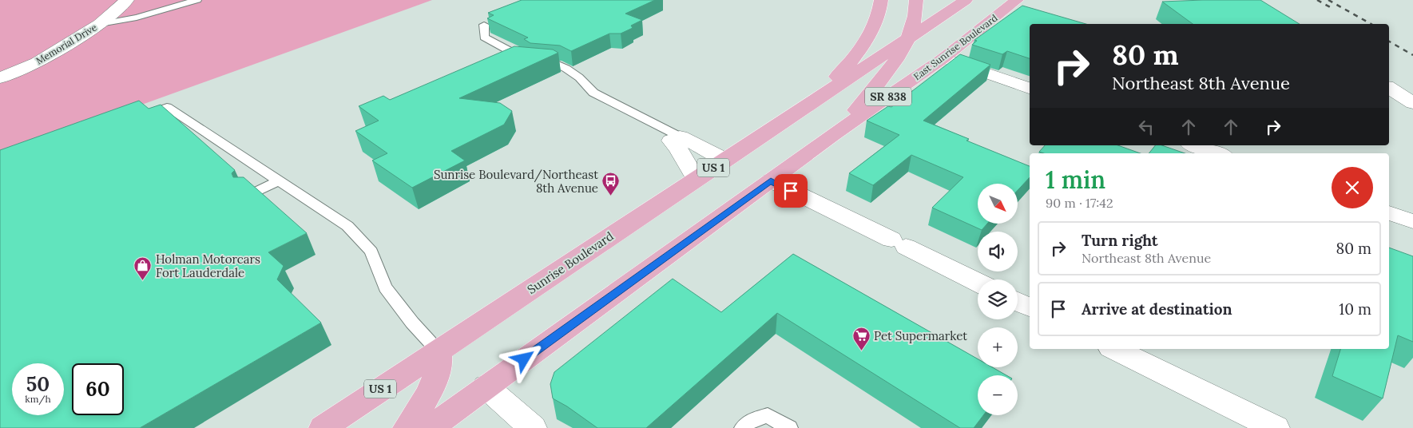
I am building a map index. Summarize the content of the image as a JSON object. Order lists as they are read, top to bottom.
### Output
{
  "streets": {
    "main road": [
      "East Sunrise Boulevard",
      "SR 838",
      "US 1",
      "Sunrise Boulevard"
    ],
    "street": ["Memorial Drive"]
  },
  "crossings": [
    ["SR 838", "US 1"],
    ["SR 838", "Sunrise Boulevard"],
    ["US 1", "Sunrise Boulevard"]
  ],
  "places": {
    "bus stop": ["Sunrise Boulevard/Northeast 8th Avenue"],
    "shop": ["Holman Motorcars Fort Lauderdale"],
    "supermarket": ["Pet Supermarket"]
  },
  "north": "bottom right",
  "page": {
    "turn": ["80 m", "Northeast 8th Avenue"],
    "heading": ["1 min", "90 m · 17:42"],
    "map_buttons": ["+", "−"],
    "list": [
      {
        "name": "Turn right",
        "note": "Northeast 8th Avenue",
        "value": "80 m"
      },
      {
        "name": "Arrive at destination",
        "value": "10 m"
      }
    ],
    "speed": "50 km/h",
    "limit": "60"
  }
}
